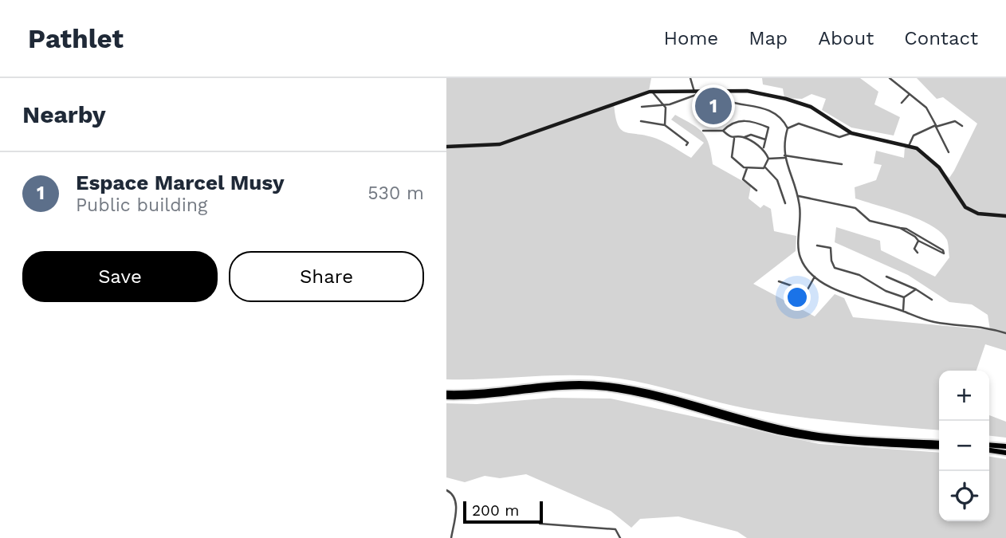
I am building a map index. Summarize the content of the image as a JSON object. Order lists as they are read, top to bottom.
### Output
{
  "scale_bar": "200 m",
  "page": {
    "header": "Pathlet",
    "nav": [
      "Home",
      "Map",
      "About",
      "Contact"
    ],
    "heading": "Nearby",
    "pins": "1",
    "list": [
      {
        "mark": "1",
        "name": "Espace Marcel Musy",
        "note": "Public building",
        "value": "530 m"
      }
    ],
    "buttons": ["Save", "Share"],
    "map_buttons": ["+", "−"],
    "scale": "200 m"
  }
}
